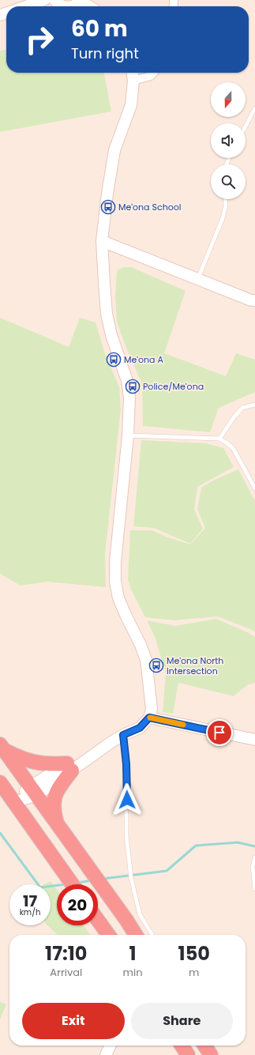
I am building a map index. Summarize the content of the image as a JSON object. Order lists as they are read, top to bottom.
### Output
{
  "places": {
    "bus stop": [
      "Me'ona School",
      "Me'ona A",
      "Police/Me'ona",
      "Me'ona North Intersection"
    ]
  },
  "north": "bottom",
  "page": {
    "turn": ["60 m", "Turn right"],
    "speed": "17 km/h",
    "limit": "20",
    "eta": [
      "17:10",
      "Arrival",
      "1",
      "min",
      "150",
      "m"
    ],
    "buttons": ["Exit", "Share"]
  }
}
